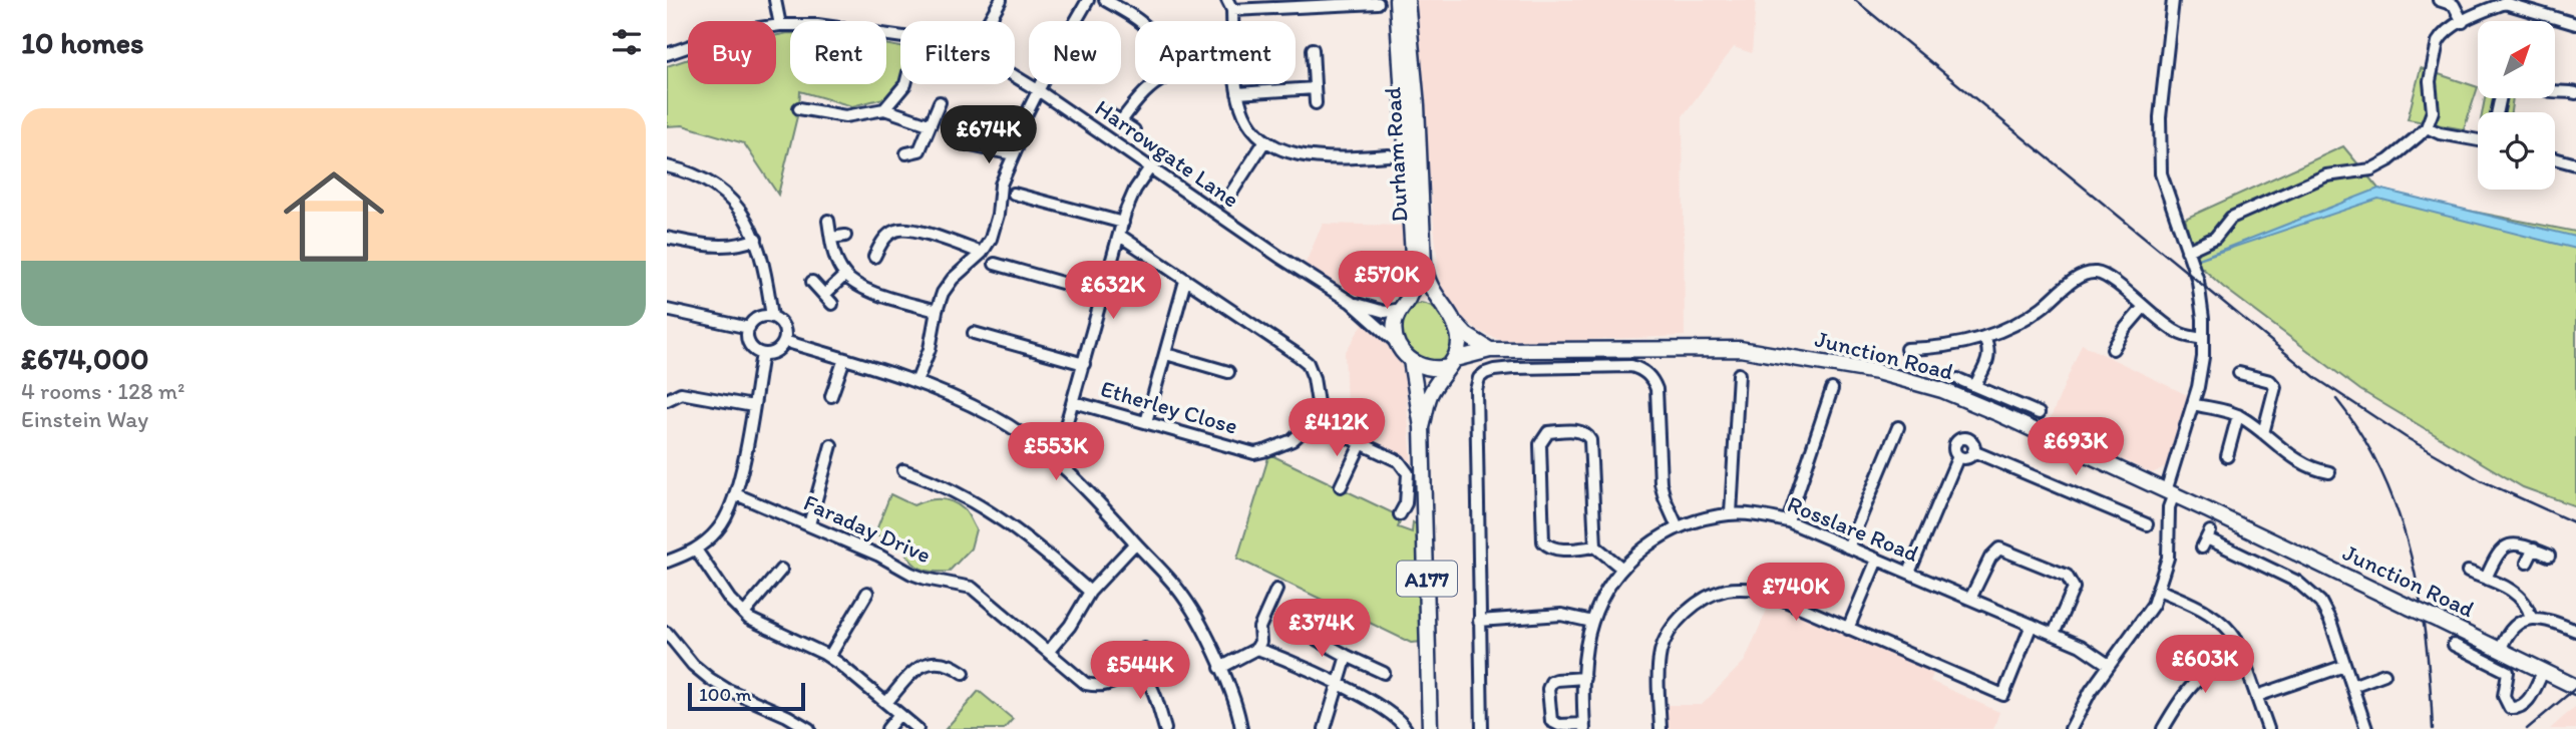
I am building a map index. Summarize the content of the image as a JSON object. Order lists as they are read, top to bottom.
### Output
{
  "streets": {
    "main road": ["Durham Road", "Junction Road", "A177"],
    "street": [
      "Harrowgate Lane",
      "Etherley Close",
      "Faraday Drive",
      "Rosslare Road"
    ]
  },
  "crossings": [
    ["Harrowgate Lane", "Durham Road"],
    ["Harrowgate Lane", "Junction Road"],
    ["Harrowgate Lane", "A177"],
    ["Durham Road", "Junction Road"],
    ["Durham Road", "A177"],
    ["Junction Road", "A177"]
  ],
  "scale_bar": "100 m",
  "north": "top right",
  "page": {
    "heading": "10 homes",
    "chip": [
      "Buy",
      "Rent",
      "Filters",
      "New",
      "Apartment"
    ],
    "list": [
      {
        "name": "£674,000",
        "note": "4 rooms · 128 m² · Einstein Way"
      }
    ],
    "price": [
      "£674K",
      "£570K",
      "£632K",
      "£412K",
      "£693K",
      "£553K",
      "£740K",
      "£374K",
      "£603K",
      "£544K"
    ],
    "scale": "100 m"
  }
}
